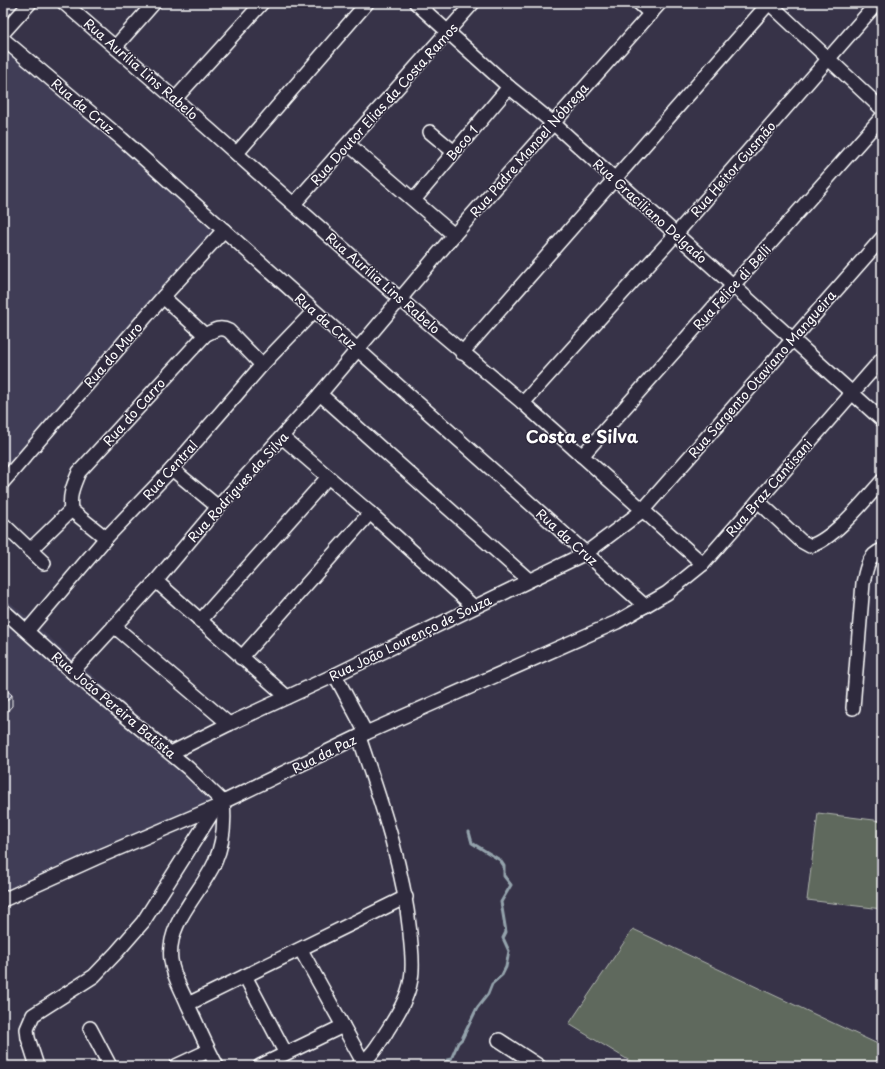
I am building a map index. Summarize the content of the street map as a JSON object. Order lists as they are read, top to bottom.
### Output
{
  "streets": {
    "street": [
      "Rua Aurília Lins Rabelo",
      "Rua Doutor Elias da Costa Ramos",
      "Rua da Cruz",
      "Beco 1",
      "Rua Padre Manoel Nóbrega",
      "Rua Heitor Gusmão",
      "Rua Graciliano Delgado",
      "Rua Felice di Belli",
      "Rua do Muro",
      "Rua Sargento Otaviano Mangueira",
      "Rua do Carro",
      "Rua Central",
      "Rua Rodrigues da Silva",
      "Rua Braz Cantisani",
      "Rua João Lourenço de Souza",
      "Rua João Pereira Batista",
      "Rua da Paz"
    ]
  },
  "crossings": [
    ["Rua Aurília Lins Rabelo", "Rua Doutor Elias da Costa Ramos"],
    ["Rua Aurília Lins Rabelo", "Rua Padre Manoel Nóbrega"],
    ["Rua Aurília Lins Rabelo", "Rua Heitor Gusmão"],
    ["Rua Aurília Lins Rabelo", "Rua Felice di Belli"],
    ["Rua Aurília Lins Rabelo", "Rua Sargento Otaviano Mangueira"],
    ["Rua Aurília Lins Rabelo", "Rua Rodrigues da Silva"],
    ["Rua Aurília Lins Rabelo", "Rua Braz Cantisani"],
    ["Rua Aurília Lins Rabelo", "Rua João Lourenço de Souza"],
    ["Rua Doutor Elias da Costa Ramos", "Rua Graciliano Delgado"],
    ["Rua da Cruz", "Rua do Muro"],
    ["Rua da Cruz", "Rua Central"],
    ["Rua da Cruz", "Rua Rodrigues da Silva"],
    ["Rua da Cruz", "Rua Braz Cantisani"],
    ["Rua da Cruz", "Rua João Lourenço de Souza"],
    ["Rua da Cruz", "Rua da Paz"],
    ["Beco 1", "Rua Graciliano Delgado"],
    ["Rua Padre Manoel Nóbrega", "Rua Graciliano Delgado"],
    ["Rua Padre Manoel Nóbrega", "Rua Rodrigues da Silva"],
    ["Rua Heitor Gusmão", "Rua Graciliano Delgado"],
    ["Rua Graciliano Delgado", "Rua Felice di Belli"],
    ["Rua Graciliano Delgado", "Rua Sargento Otaviano Mangueira"],
    ["Rua Graciliano Delgado", "Rua Braz Cantisani"],
    ["Rua Sargento Otaviano Mangueira", "Rua João Lourenço de Souza"],
    ["Rua do Carro", "Rua Central"],
    ["Rua Central", "Rua João Pereira Batista"],
    ["Rua Rodrigues da Silva", "Rua João Pereira Batista"],
    ["Rua Braz Cantisani", "Rua da Paz"],
    ["Rua João Lourenço de Souza", "Rua João Pereira Batista"],
    ["Rua João Pereira Batista", "Rua da Paz"]
  ],
  "districts": ["Costa e Silva"]
}
